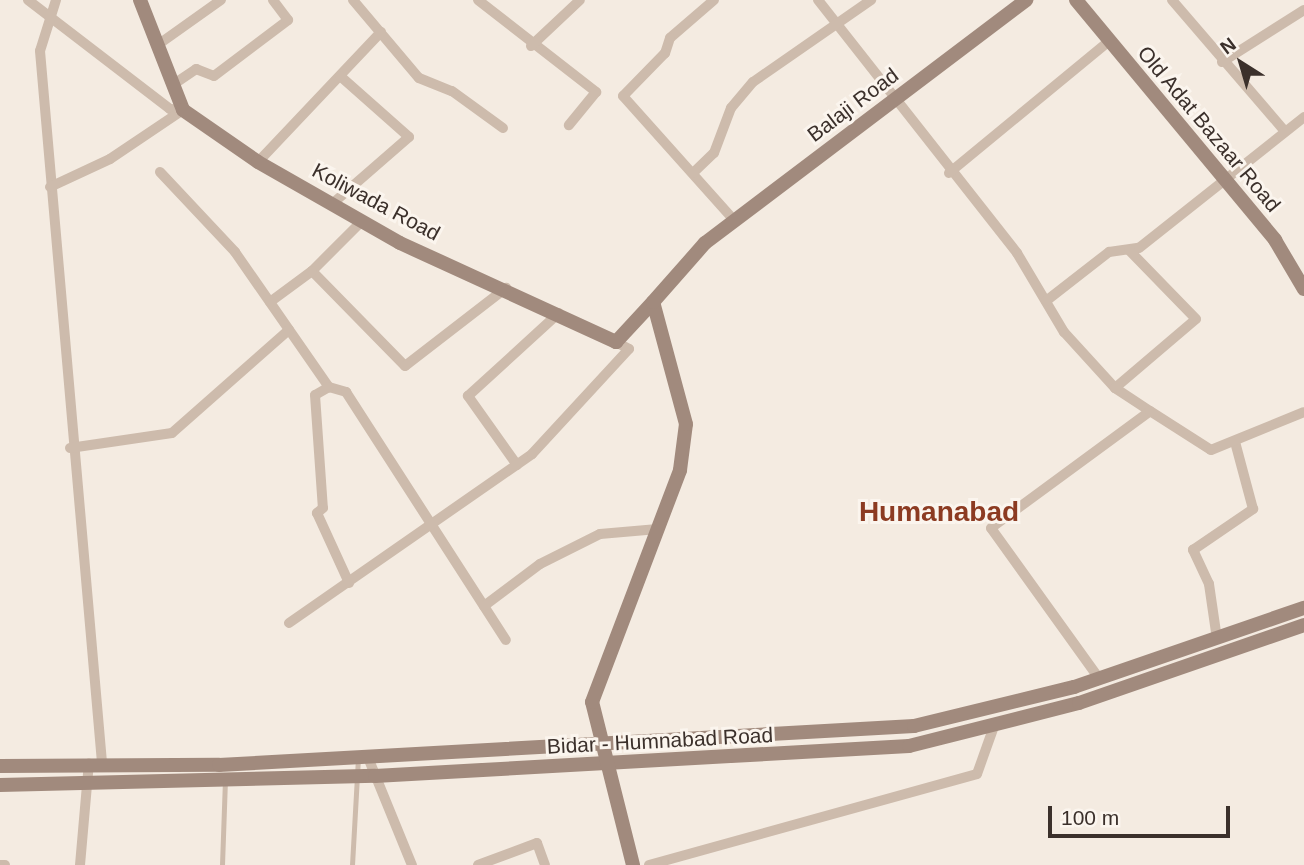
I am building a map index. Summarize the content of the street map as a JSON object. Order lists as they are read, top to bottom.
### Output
{
  "streets": {
    "main road": [
      "Balaji Road",
      "Old Adat Bazaar Road",
      "Koliwada Road",
      "Bidar - Humnabad Road"
    ]
  },
  "districts": ["Humanabad"],
  "scale_bar": "100 m",
  "north": "top left"
}
